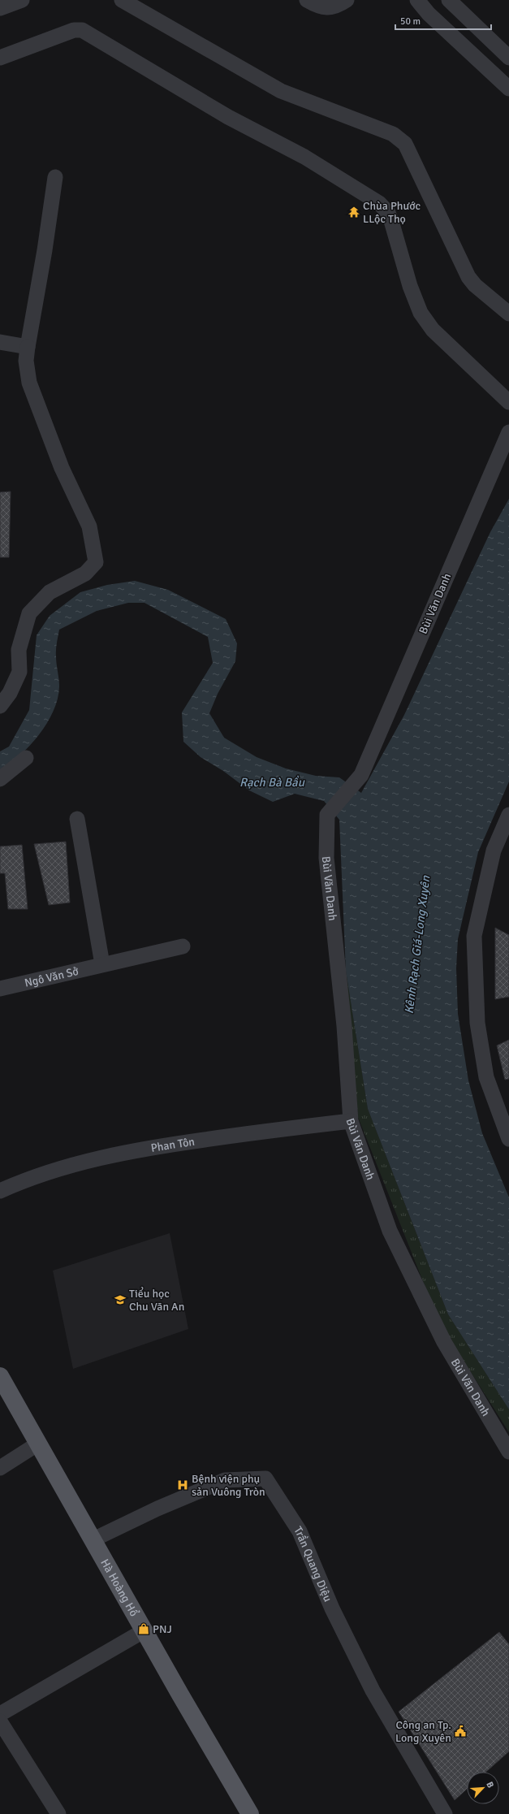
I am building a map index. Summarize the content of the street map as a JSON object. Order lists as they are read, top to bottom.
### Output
{
  "streets": {
    "main road": ["Hà Hoàng Hổ"],
    "street": [
      "Bùi Văn Danh",
      "Ngô Văn Sở",
      "Phan Tôn",
      "Trần Quang Diệu"
    ]
  },
  "crossings": [
    ["Bùi Văn Danh", "Phan Tôn"],
    ["Trần Quang Diệu", "Hà Hoàng Hổ"]
  ],
  "water": ["Rạch Bà Bầu", "Kênh Rạch Giá-Long Xuyên"],
  "places": {
    "temple": ["Chùa Phước LLộc Thọ"],
    "school or university": ["Tiểu học Chu Văn An"],
    "hospital": ["Bệnh viện phụ sản Vuông Tròn"],
    "shop": ["PNJ"],
    "public building": ["Công an Tp. Long Xuyên"]
  },
  "scale_bar": "50 m",
  "north": "top right"
}
